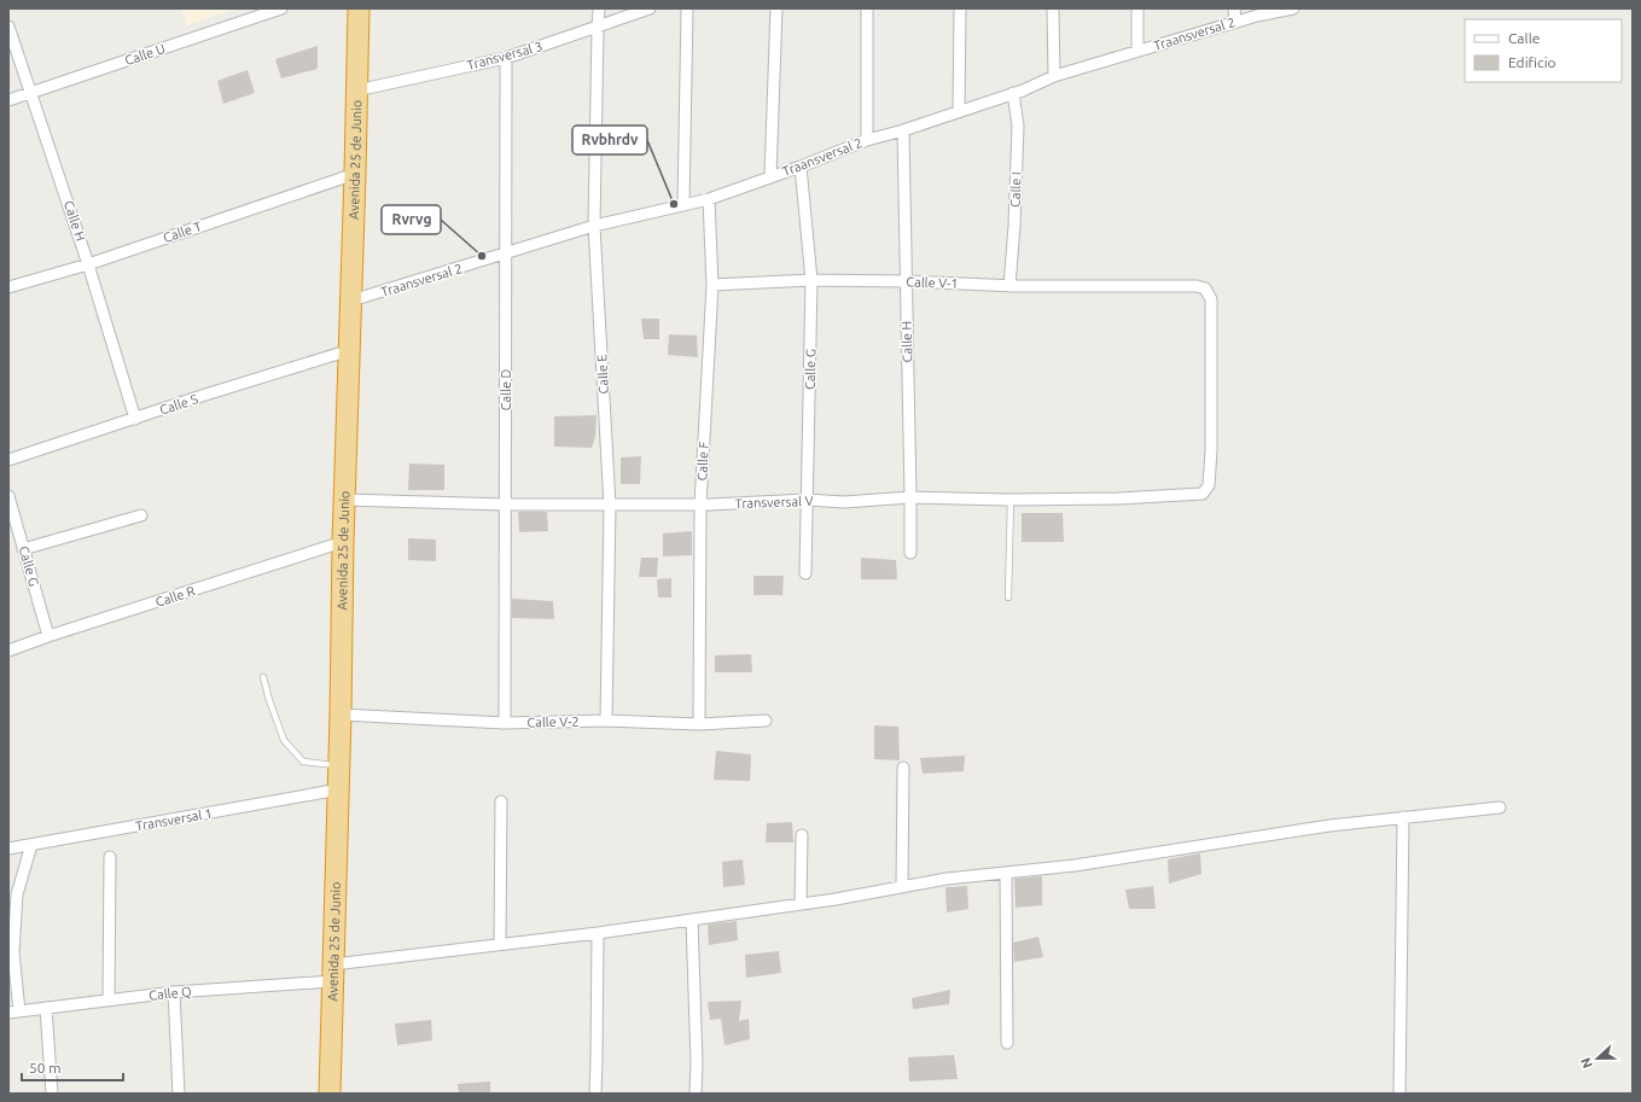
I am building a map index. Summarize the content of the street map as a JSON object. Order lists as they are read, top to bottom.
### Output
{
  "streets": {
    "highway": ["Avenida 25 de Junio"],
    "street": [
      "Traansversal 2",
      "Calle U",
      "Transversal 3",
      "Calle I",
      "Calle H",
      "Calle T",
      "Calle V-1",
      "Calle G",
      "Calle E",
      "Calle D",
      "Calle S",
      "Calle F",
      "Transversal V",
      "Calle R",
      "Calle V-2",
      "Transversal 1",
      "Calle Q"
    ]
  },
  "crossings": [
    ["Traansversal 2", "Avenida 25 de Junio"],
    ["Traansversal 2", "Calle I"],
    ["Traansversal 2", "Calle H"],
    ["Traansversal 2", "Calle G"],
    ["Traansversal 2", "Calle E"],
    ["Traansversal 2", "Calle D"],
    ["Traansversal 2", "Calle F"],
    ["Calle U", "Calle H"],
    ["Transversal 3", "Avenida 25 de Junio"],
    ["Transversal 3", "Calle E"],
    ["Transversal 3", "Calle D"],
    ["Avenida 25 de Junio", "Calle T"],
    ["Avenida 25 de Junio", "Calle S"],
    ["Avenida 25 de Junio", "Transversal V"],
    ["Avenida 25 de Junio", "Calle R"],
    ["Avenida 25 de Junio", "Calle V-2"],
    ["Avenida 25 de Junio", "Transversal 1"],
    ["Avenida 25 de Junio", "Calle Q"],
    ["Calle I", "Calle V-1"],
    ["Calle H", "Calle T"],
    ["Calle H", "Calle V-1"],
    ["Calle H", "Calle S"],
    ["Calle H", "Transversal V"],
    ["Calle V-1", "Calle G"],
    ["Calle V-1", "Calle F"],
    ["Calle V-1", "Transversal V"],
    ["Calle G", "Transversal V"],
    ["Calle G", "Calle R"],
    ["Calle E", "Transversal V"],
    ["Calle E", "Calle V-2"],
    ["Calle D", "Transversal V"],
    ["Calle D", "Calle V-2"],
    ["Calle F", "Transversal V"],
    ["Calle F", "Calle V-2"]
  ],
  "places": ["Rvbhrdv", "Rvrvg"],
  "legend": ["Calle", "Edificio"],
  "scale_bar": "50 m",
  "north": "left"
}
